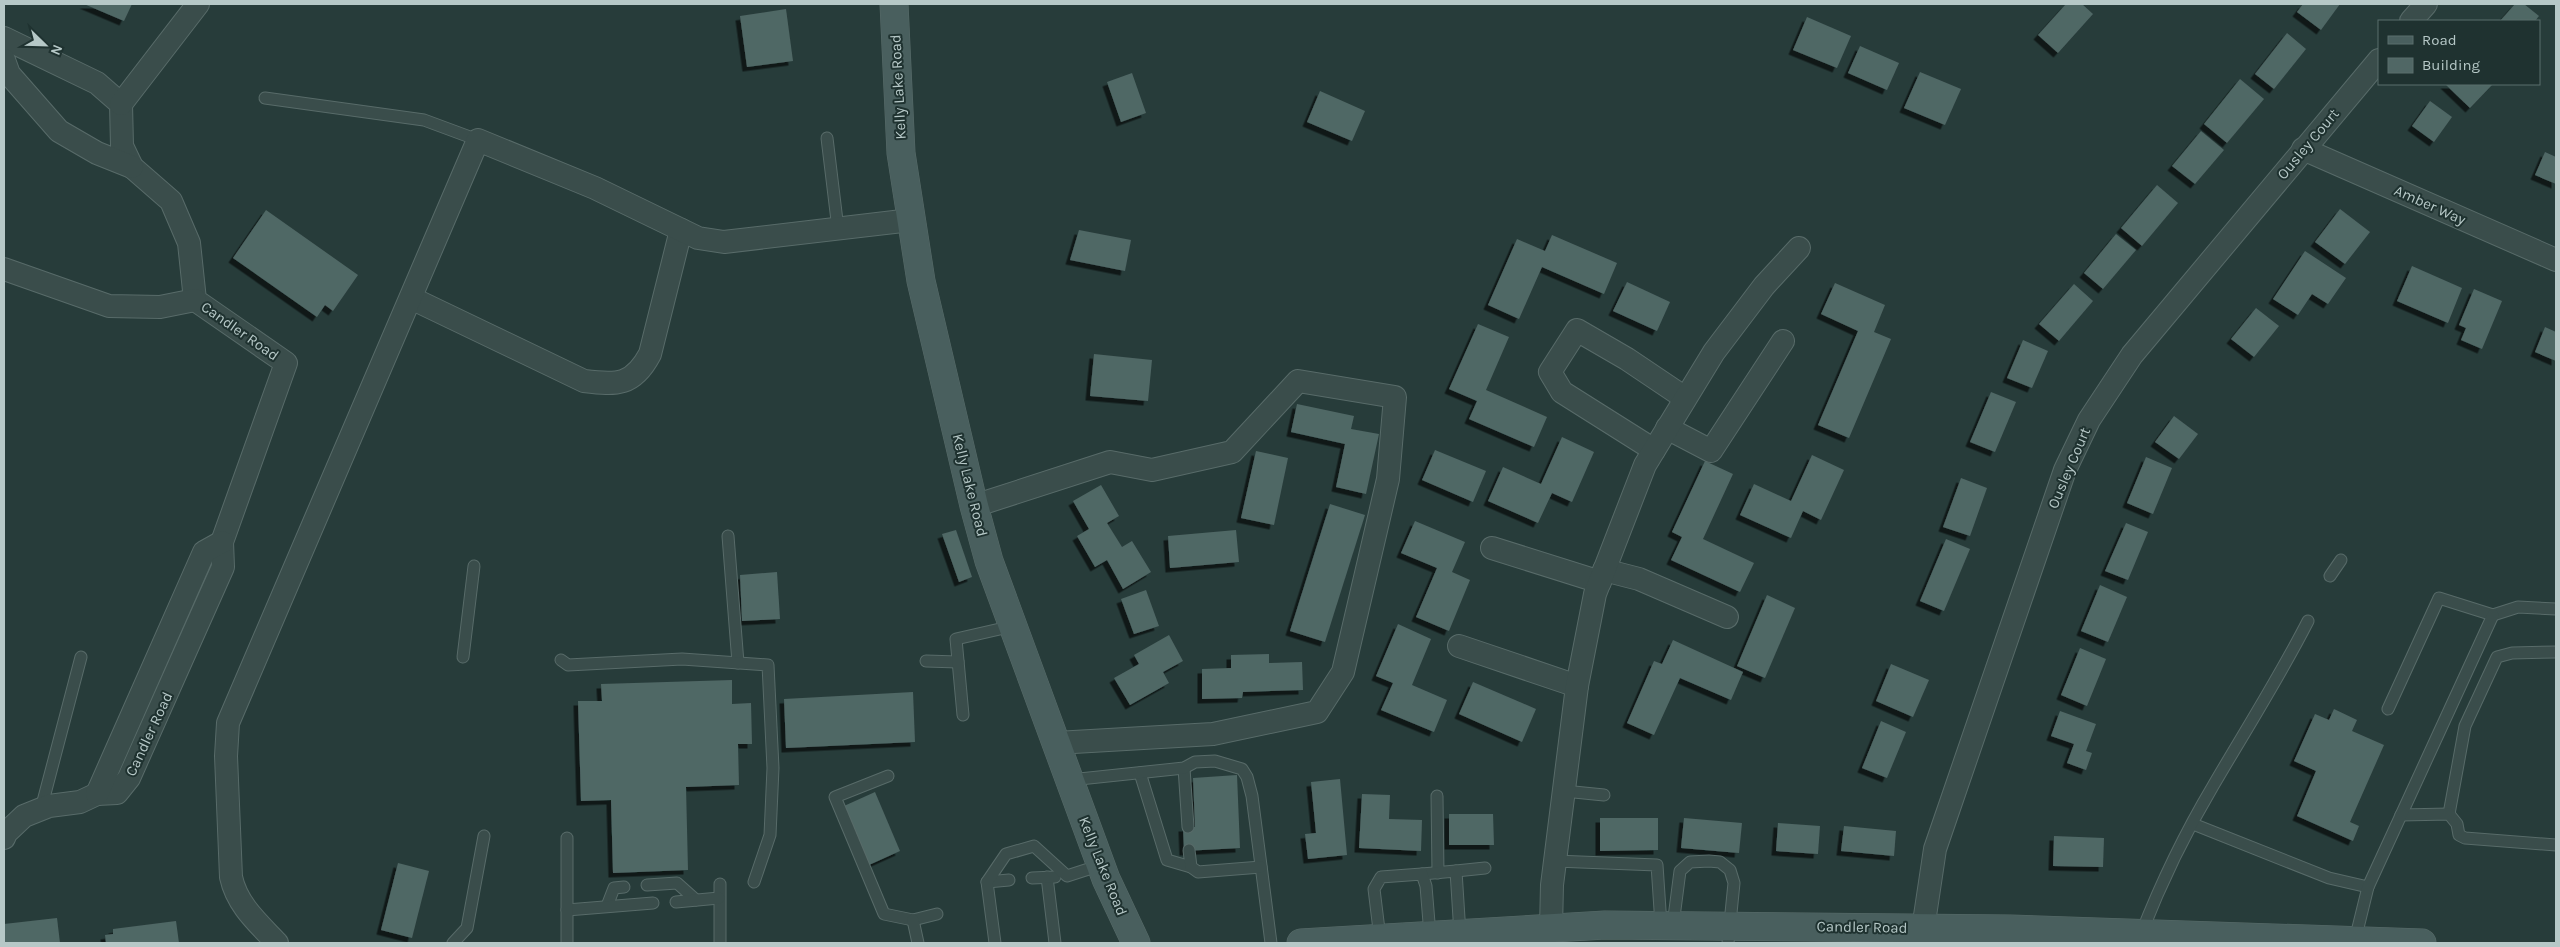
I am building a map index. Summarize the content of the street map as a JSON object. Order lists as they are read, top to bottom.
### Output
{
  "streets": {
    "main road": ["Kelly Lake Road", "Candler Road"],
    "street": ["Ousley Court", "Amber Way"]
  },
  "crossings": [
    ["Ousley Court", "Amber Way"],
    ["Ousley Court", "Candler Road"]
  ],
  "legend": ["Road", "Building"],
  "north": "bottom right"
}
